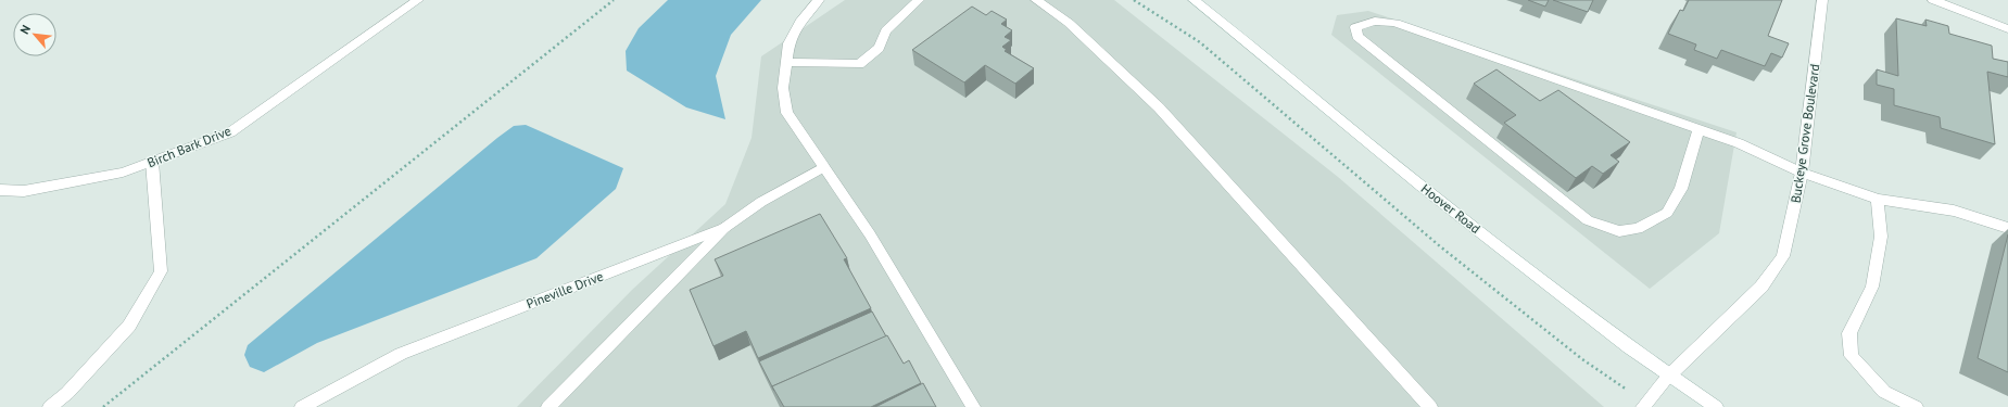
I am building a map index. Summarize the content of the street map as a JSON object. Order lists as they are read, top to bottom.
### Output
{
  "streets": {
    "street": [
      "Buckeye Grove Boulevard",
      "Birch Bark Drive",
      "Hoover Road",
      "Pineville Drive"
    ]
  },
  "crossings": [
    ["Buckeye Grove Boulevard", "Hoover Road"]
  ],
  "north": "top left"
}
